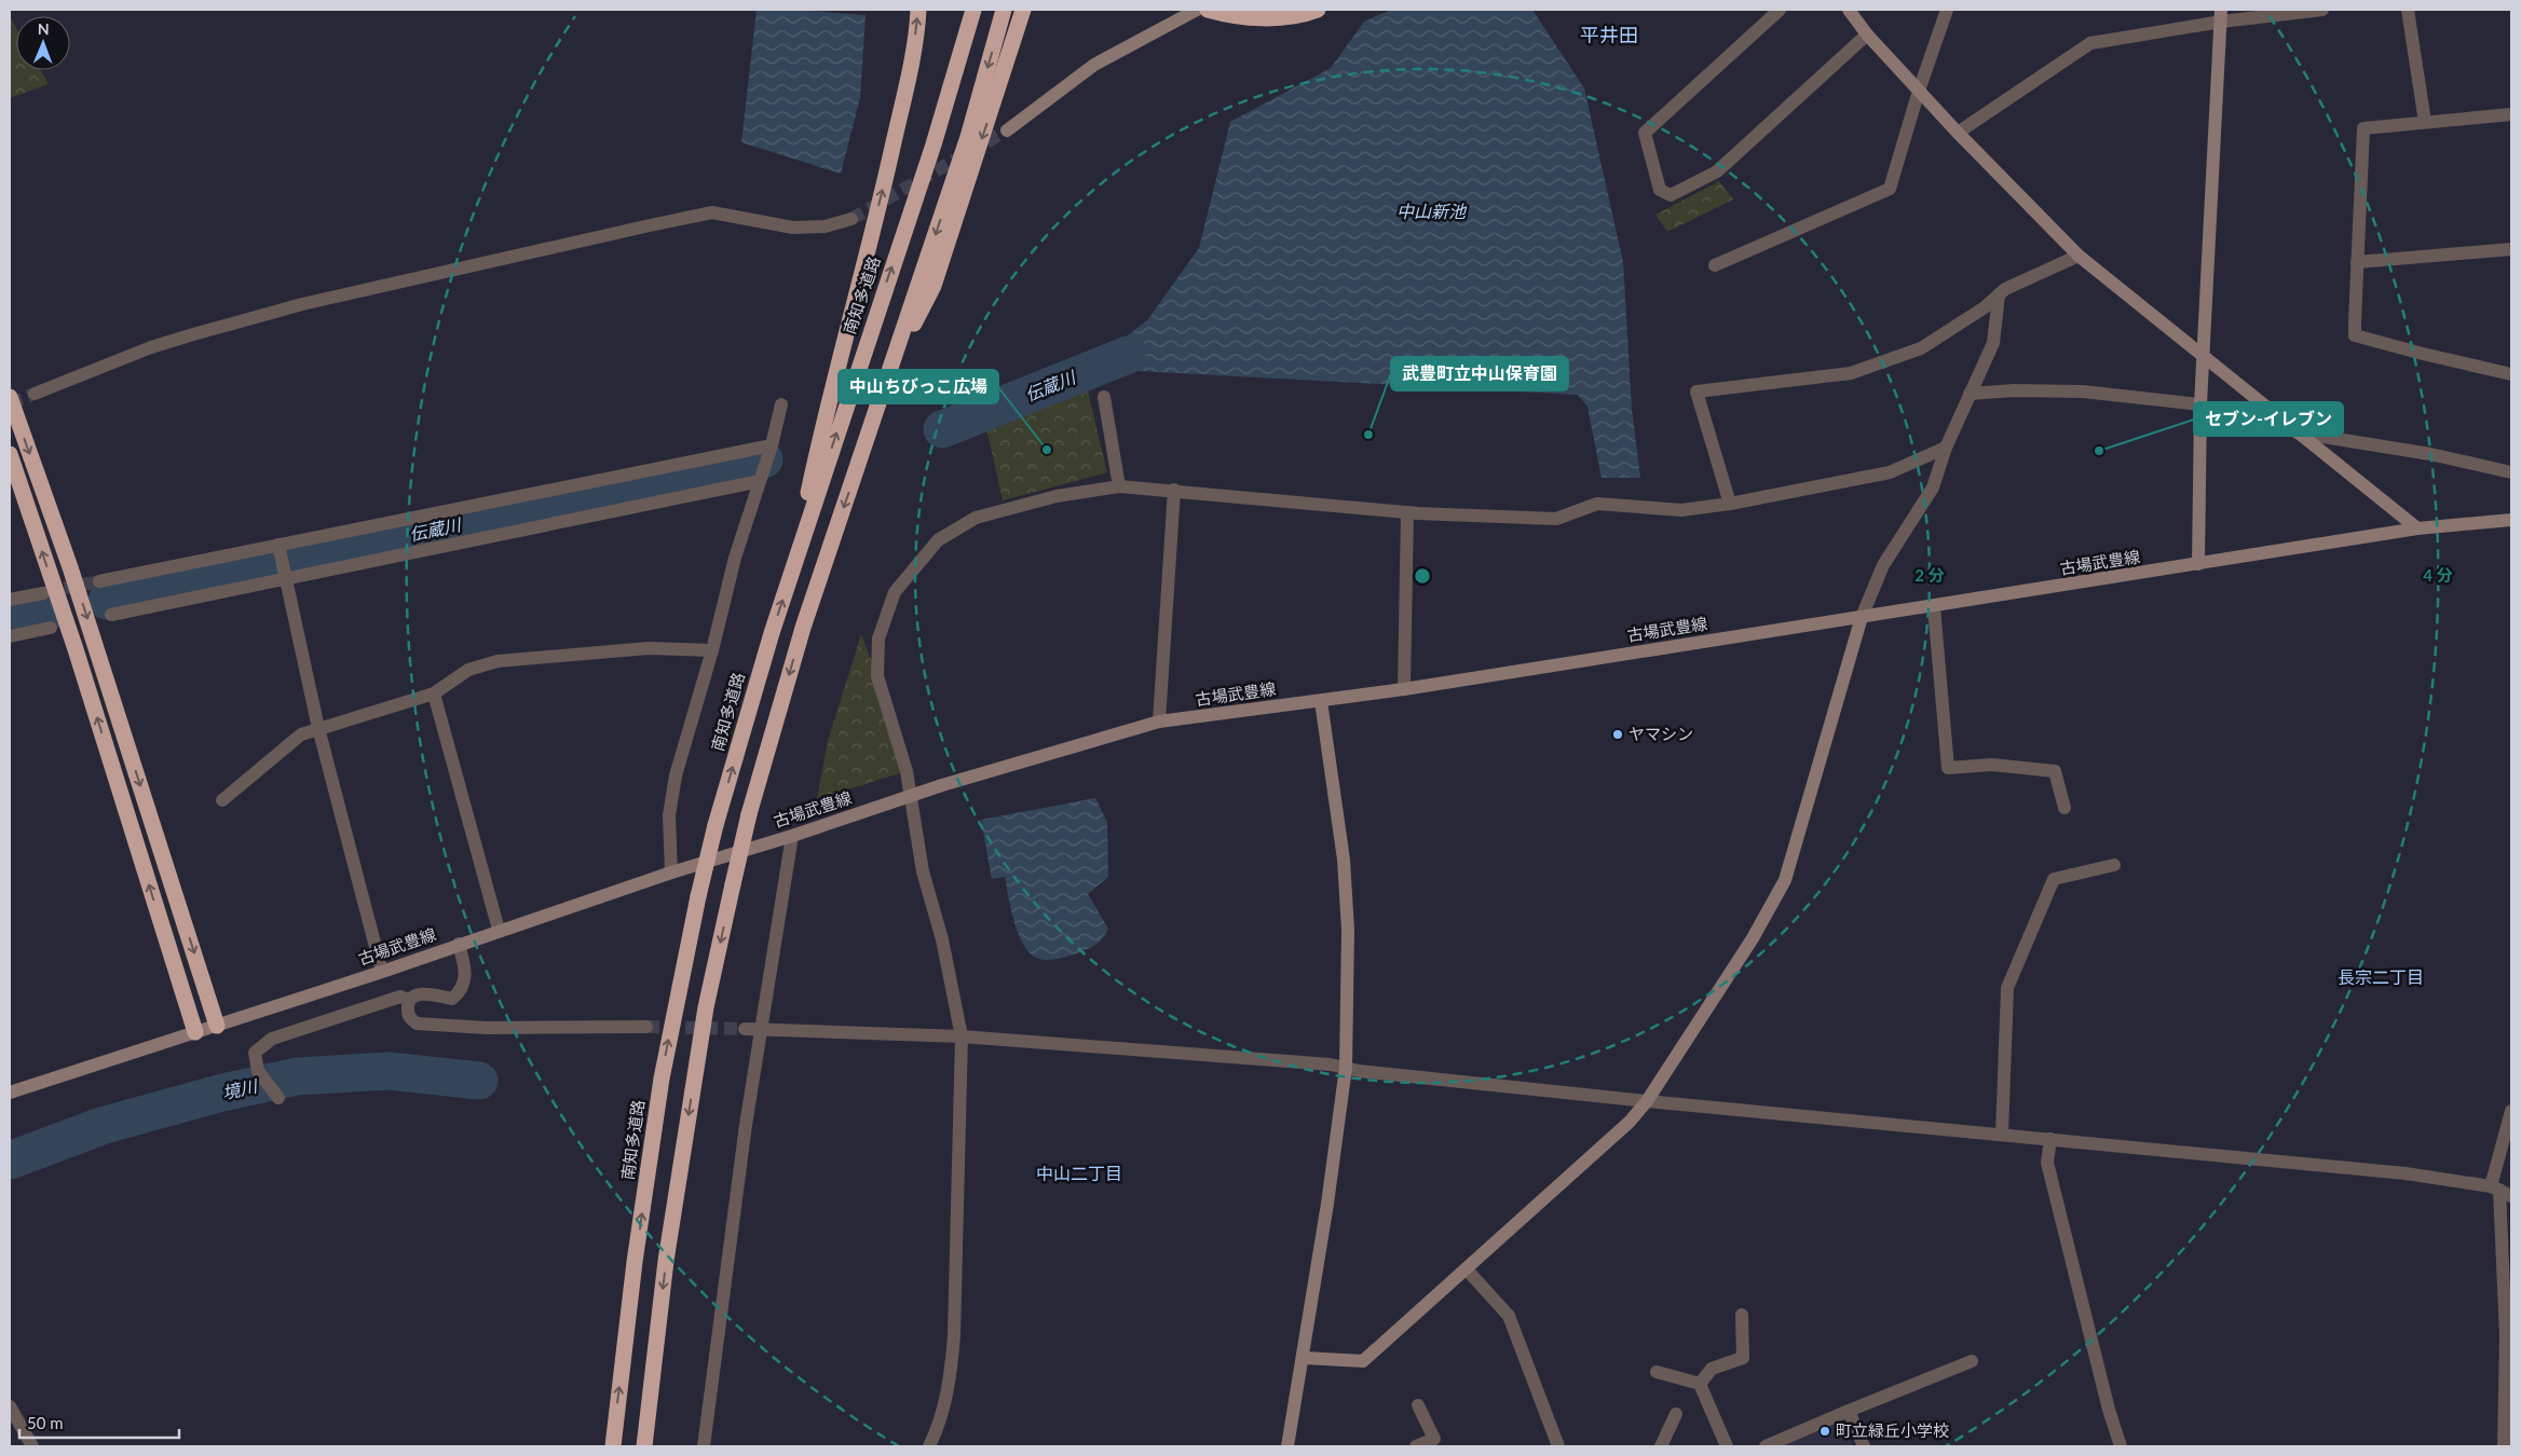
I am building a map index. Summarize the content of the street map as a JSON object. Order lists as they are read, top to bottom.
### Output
{
  "streets": {
    "highway": ["南知多道路"],
    "street": ["古場武豊線"]
  },
  "districts": ["平井田", "長宗二丁目", "中山二丁目"],
  "water": ["中山新池", "伝蔵川", "境川"],
  "places": [
    "武豊町立中山保育園",
    "中山ちびっこ広場",
    "セブン-イレブン",
    "ヤマシン",
    "町立緑丘小学校"
  ],
  "scale_bar": "50 m",
  "north": "top",
  "rings": ["2 分", "4 分"]
}
